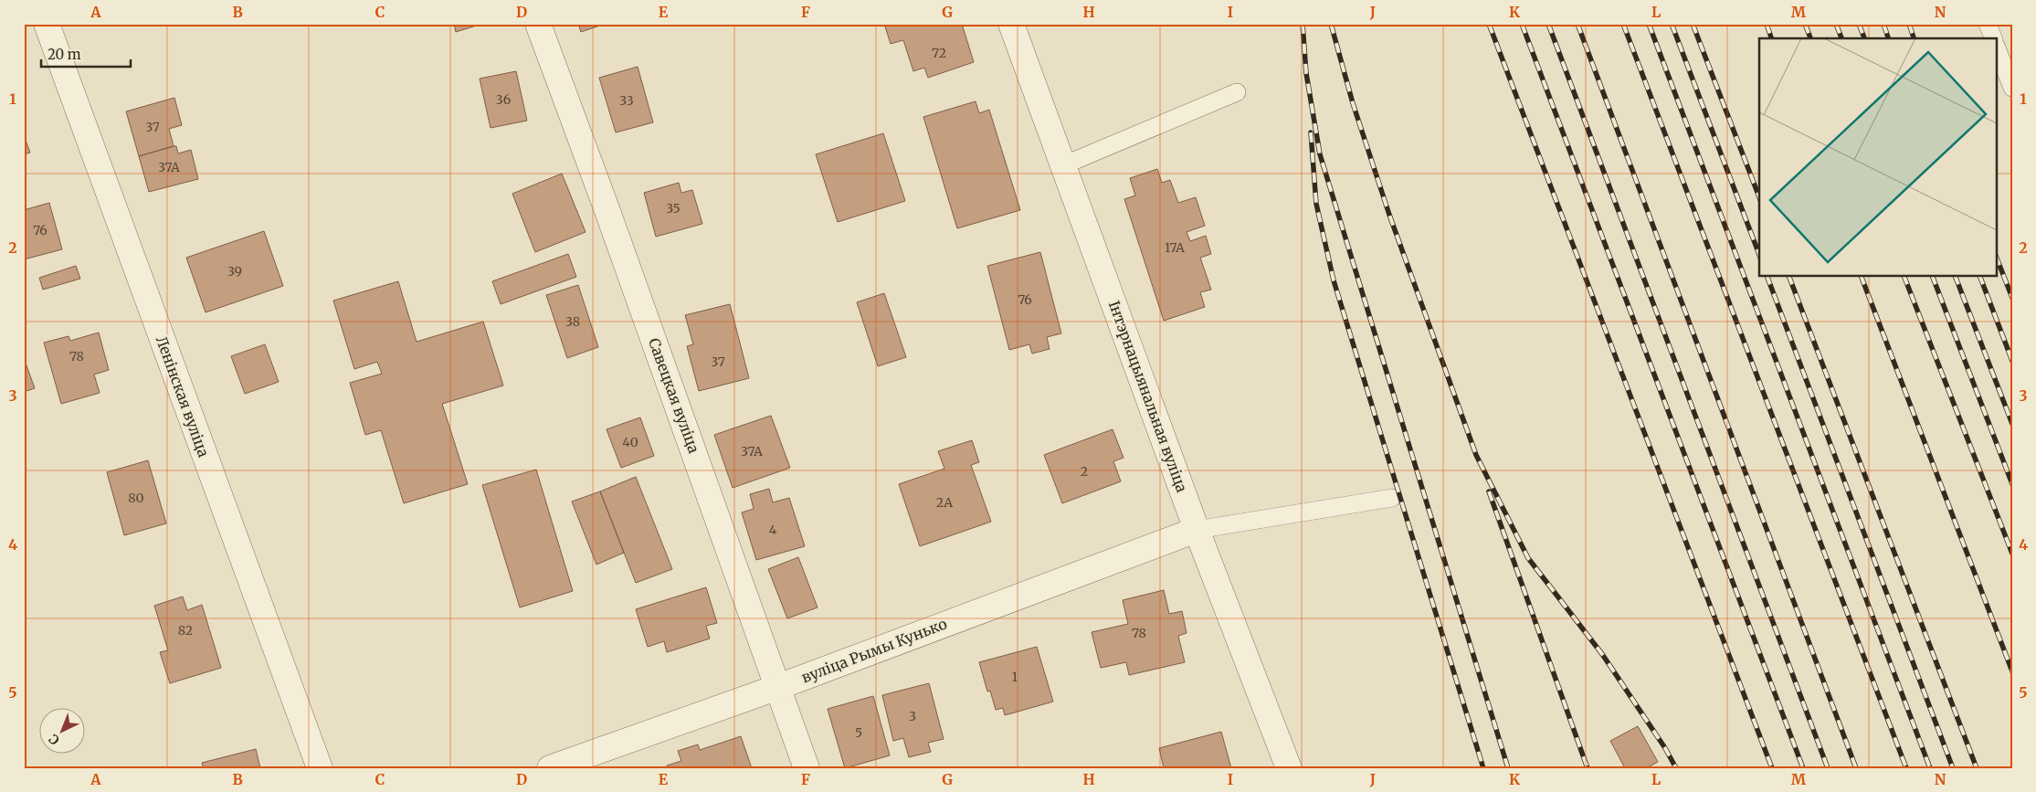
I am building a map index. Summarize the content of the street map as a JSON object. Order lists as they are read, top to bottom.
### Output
{
  "streets": {
    "street": [
      "Савецкая вуліца",
      "Ленінская вуліца",
      "Інтэрнацыянальная вуліца",
      "вуліца Рымы Кунько"
    ]
  },
  "crossings": [
    ["Савецкая вуліца", "вуліца Рымы Кунько"],
    ["Інтэрнацыянальная вуліца", "вуліца Рымы Кунько"]
  ],
  "house_numbers": [
    "72",
    "36",
    "33",
    "37",
    "37А",
    "35",
    "76",
    "17А",
    "39",
    "76",
    "38",
    "78",
    "37",
    "40",
    "37А",
    "2",
    "80",
    "2А",
    "4",
    "82",
    "78",
    "1",
    "3",
    "5"
  ],
  "scale_bar": "20 m",
  "north": "bottom left",
  "grid": {
    "columns": [
      "A",
      "B",
      "C",
      "D",
      "E",
      "F",
      "G",
      "H",
      "I",
      "J",
      "K",
      "L",
      "M",
      "N"
    ],
    "rows": [
      "1",
      "2",
      "3",
      "4",
      "5"
    ]
  }
}
